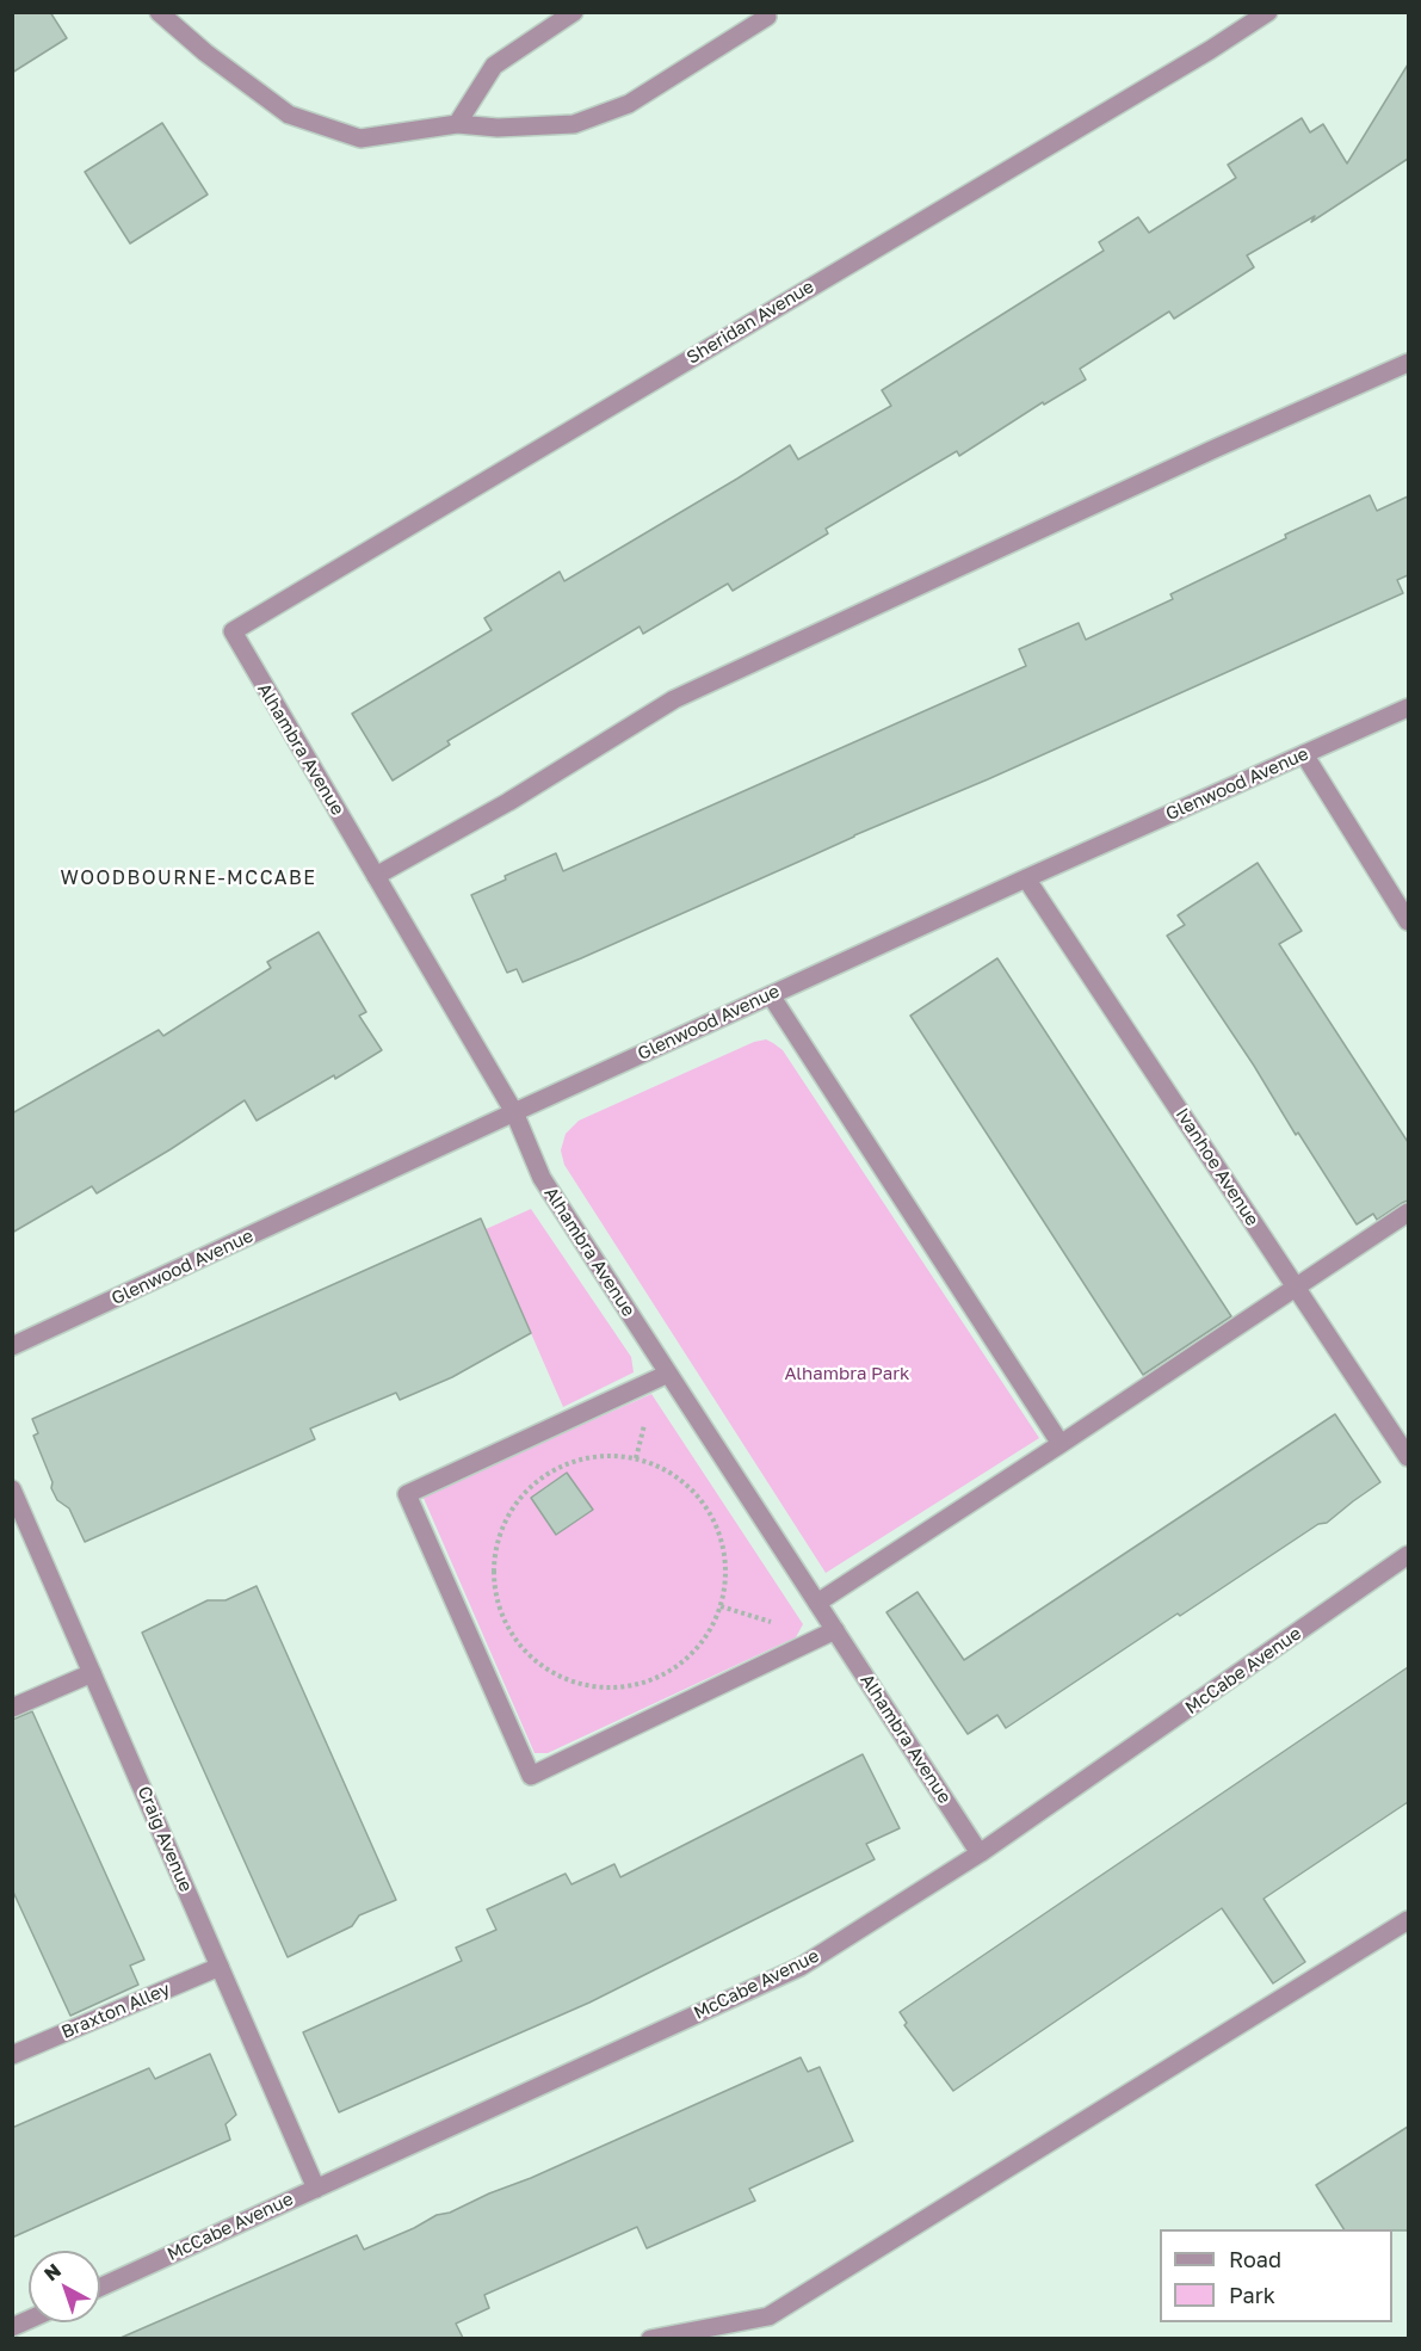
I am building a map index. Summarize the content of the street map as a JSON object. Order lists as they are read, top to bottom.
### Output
{
  "streets": {
    "street": [
      "Sheridan Avenue",
      "Alhambra Avenue",
      "Glenwood Avenue",
      "Ivanhoe Avenue",
      "McCabe Avenue",
      "Craig Avenue",
      "Braxton Alley"
    ]
  },
  "crossings": [
    ["Sheridan Avenue", "Alhambra Avenue"],
    ["Alhambra Avenue", "Glenwood Avenue"],
    ["Alhambra Avenue", "McCabe Avenue"],
    ["Glenwood Avenue", "Ivanhoe Avenue"],
    ["McCabe Avenue", "Craig Avenue"],
    ["Craig Avenue", "Braxton Alley"]
  ],
  "districts": ["WOODBOURNE-MCCABE"],
  "parks": ["Alhambra Park"],
  "legend": ["Road", "Park"],
  "north": "top left"
}
